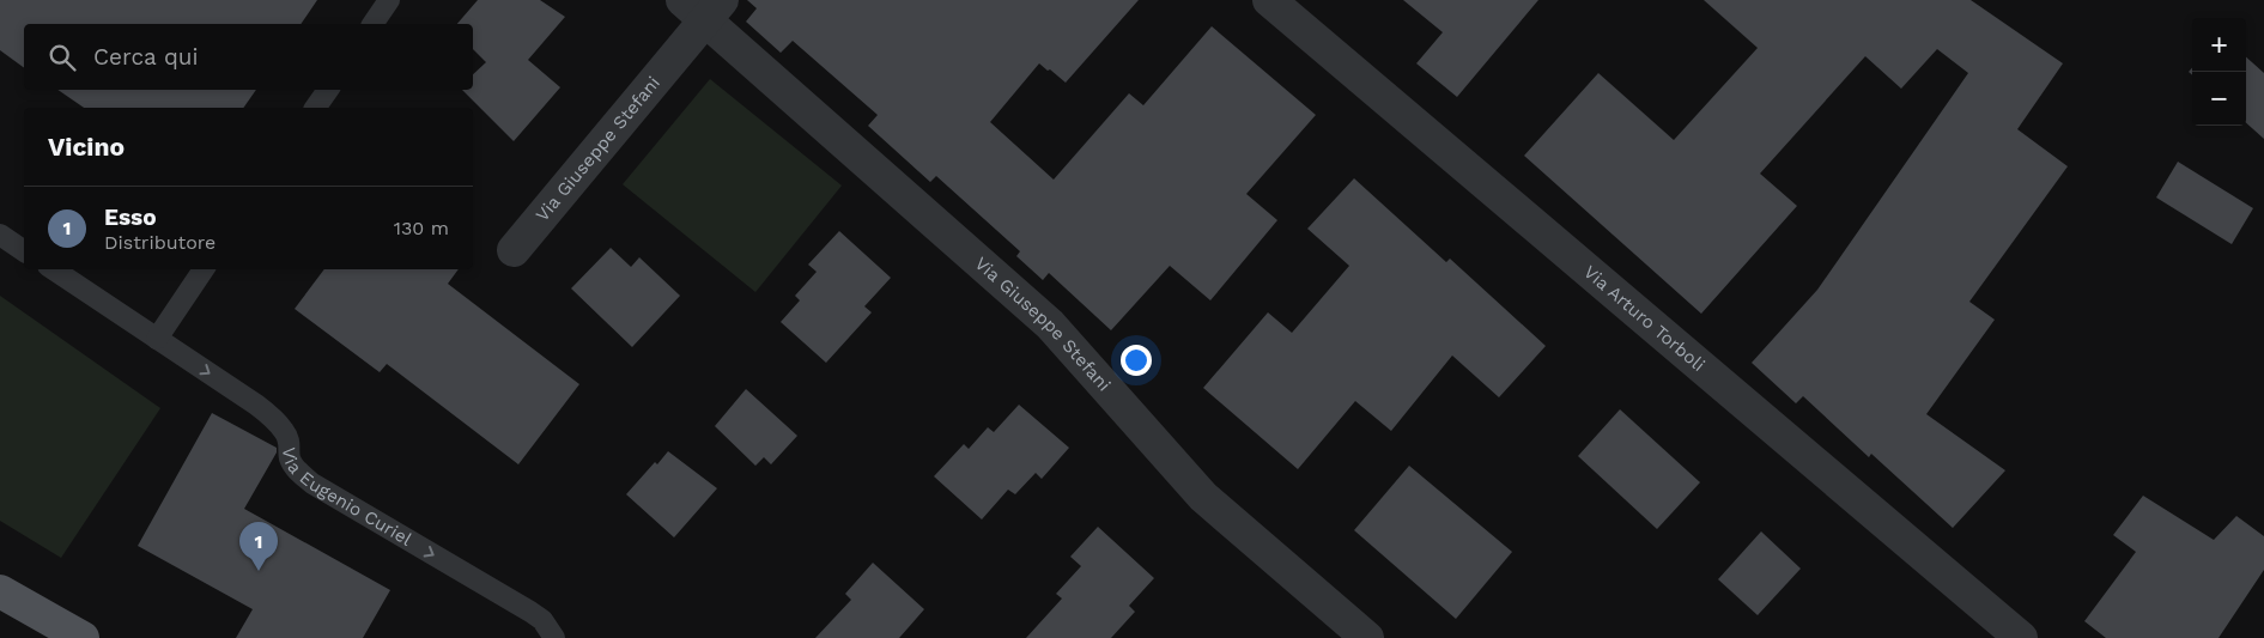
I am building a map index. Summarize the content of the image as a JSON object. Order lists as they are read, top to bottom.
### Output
{
  "streets": {
    "street": ["Via Giuseppe Stefani", "Via Arturo Torboli"],
    "lane": ["Via Eugenio Curiel"]
  },
  "one_way": ["Via Eugenio Curiel"],
  "page": {
    "map_buttons": ["+", "−"],
    "search": "Cerca qui",
    "heading": "Vicino",
    "list": [
      {
        "mark": "1",
        "name": "Esso",
        "note": "Distributore",
        "value": "130 m"
      }
    ],
    "pins": "1"
  }
}
